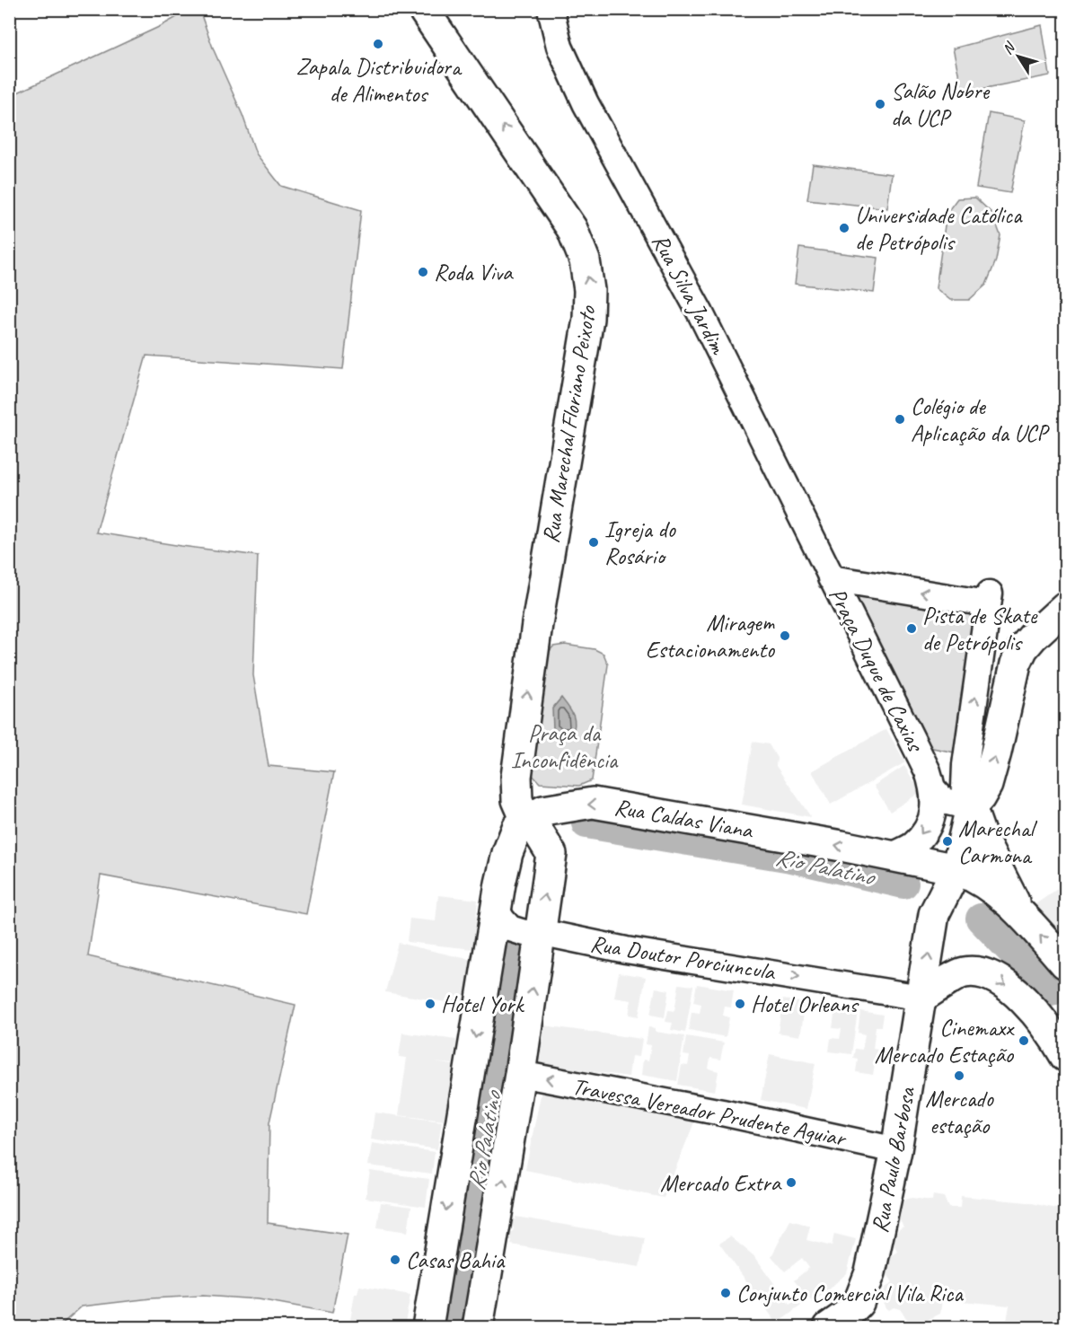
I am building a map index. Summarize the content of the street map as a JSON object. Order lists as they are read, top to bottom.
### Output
{
  "streets": {
    "main road": ["Rua Marechal Floriano Peixoto", "Rua Caldas Viana", "Rua Paulo Barbosa"],
    "street": [
      "Rua Silva Jardim",
      "Praça Duque de Caxias",
      "Rua Doutor Porciuncula",
      "Travessa Vereador Prudente Aguiar"
    ]
  },
  "crossings": [
    ["Rua Silva Jardim", "Praça Duque de Caxias"],
    ["Rua Marechal Floriano Peixoto", "Rua Caldas Viana"],
    ["Rua Doutor Porciuncula", "Rua Paulo Barbosa"],
    ["Travessa Vereador Prudente Aguiar", "Rua Paulo Barbosa"]
  ],
  "one_way": [
    "Rua Marechal Floriano Peixoto",
    "Rua Caldas Viana",
    "Rua Doutor Porciuncula",
    "Travessa Vereador Prudente Aguiar"
  ],
  "water": ["Rio Palatino"],
  "parks": ["Praça da Inconfidência"],
  "places": [
    "Zapala Distribuidora de Alimentos",
    "Salão Nobre da UCP",
    "Universidade Católica de Petrópolis",
    "Roda Viva",
    "Colégio de Aplicação da UCP",
    "Igreja do Rosário",
    "Pista de Skate de Petrópolis",
    "Miragem Estacionamento",
    "Marechal Carmona",
    "Hotel York",
    "Hotel Orleans",
    "Cinemaxx Mercado Estação",
    "Mercado estação",
    "Mercado Extra",
    "Casas Bahia",
    "Conjunto Comercial Vila Rica"
  ],
  "north": "top left"
}
